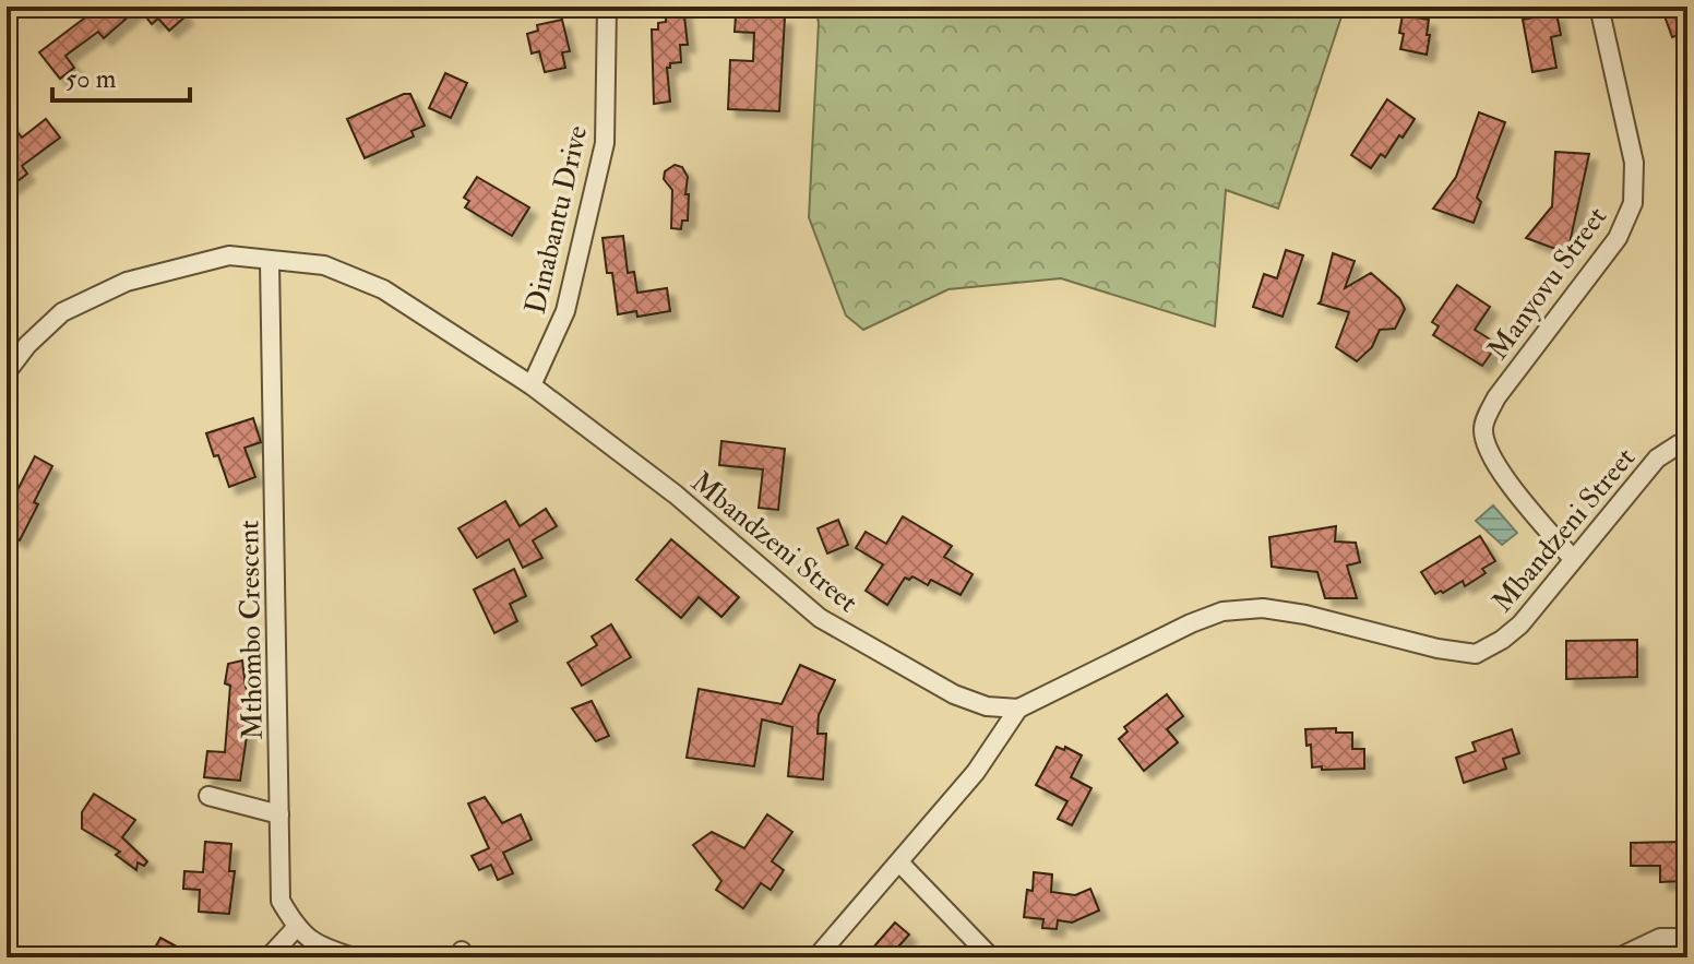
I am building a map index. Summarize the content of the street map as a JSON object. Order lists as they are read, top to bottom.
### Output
{
  "streets": {
    "street": [
      "Dinabantu Drive",
      "Manyovu Street",
      "Mbandzeni Street",
      "Mthombo Crescent"
    ]
  },
  "crossings": [
    ["Dinabantu Drive", "Mbandzeni Street"],
    ["Manyovu Street", "Mbandzeni Street"],
    ["Mbandzeni Street", "Mthombo Crescent"]
  ],
  "scale_bar": "50 m"
}
